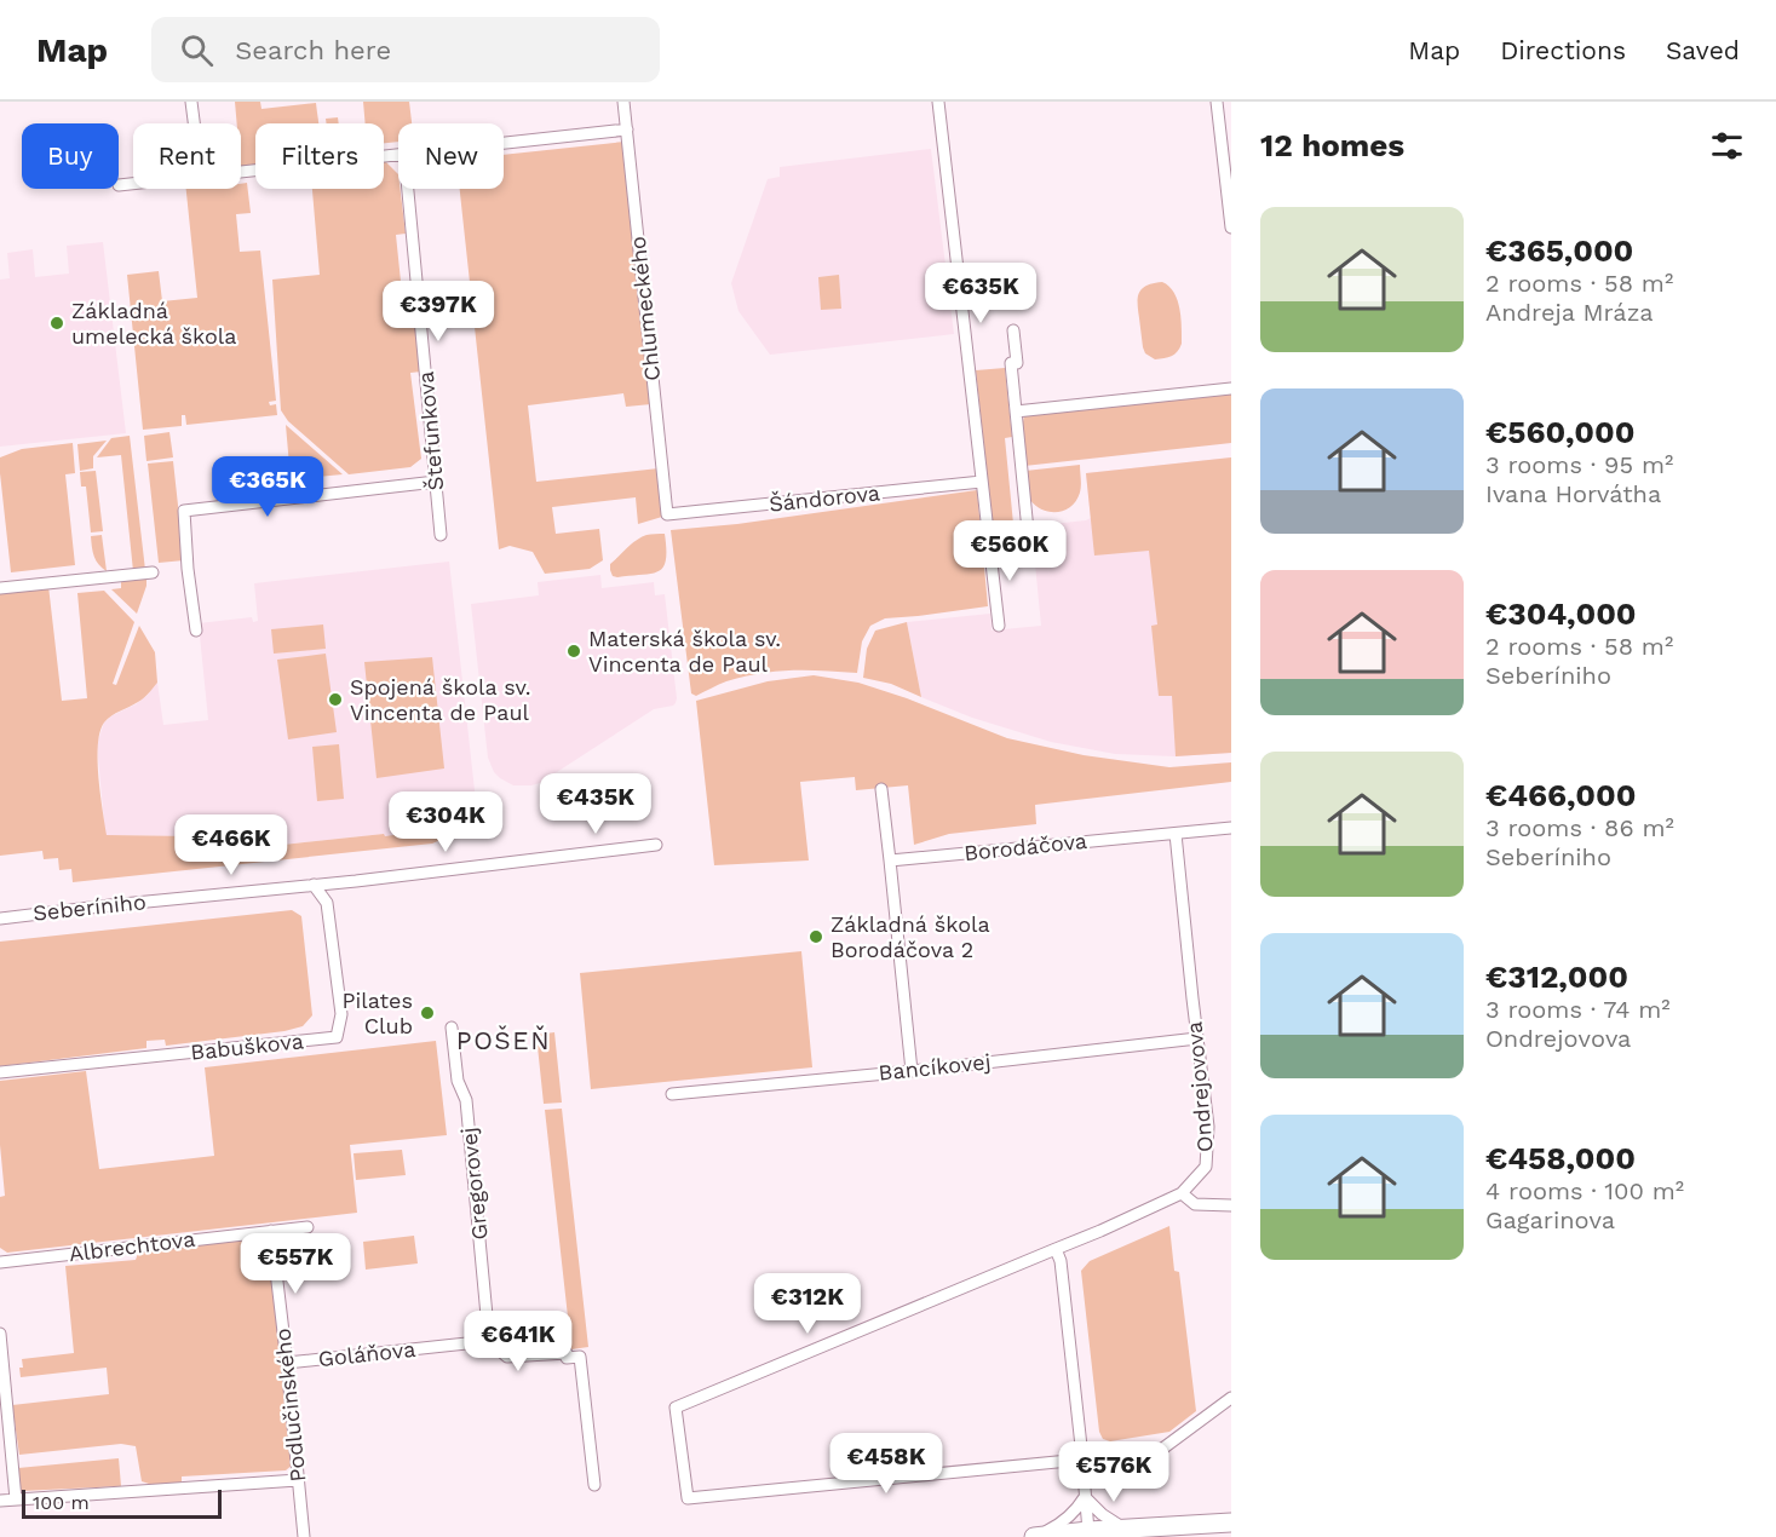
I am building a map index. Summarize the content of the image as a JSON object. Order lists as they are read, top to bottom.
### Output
{
  "streets": {
    "street": [
      "Chlumeckého",
      "Štefunkova",
      "Šándorova",
      "Borodáčova",
      "Seberíniho",
      "Babuškova",
      "Bancíkovej",
      "Ondrejovova",
      "Gregorovej",
      "Albrechtova",
      "Goláňova",
      "Podlučinského"
    ]
  },
  "crossings": [
    ["Chlumeckého", "Šándorova"],
    ["Borodáčova", "Ondrejovova"],
    ["Seberíniho", "Babuškova"],
    ["Bancíkovej", "Ondrejovova"],
    ["Gregorovej", "Goláňova"],
    ["Albrechtova", "Podlučinského"],
    ["Goláňova", "Podlučinského"]
  ],
  "districts": ["POŠEŇ"],
  "places": [
    "Základná umelecká škola",
    "Materská škola sv. Vincenta de Paul",
    "Spojená škola sv. Vincenta de Paul",
    "Základná škola Borodáčova 2",
    "Pilates Club"
  ],
  "scale_bar": "100 m",
  "page": {
    "header": "Map",
    "search": "Search here",
    "nav": ["Map", "Directions", "Saved"],
    "heading": "12 homes",
    "chip": [
      "Buy",
      "Rent",
      "Filters",
      "New"
    ],
    "list": [
      {
        "name": "€365,000",
        "note": "2 rooms · 58 m² · Andreja Mráza"
      },
      {
        "name": "€560,000",
        "note": "3 rooms · 95 m² · Ivana Horvátha"
      },
      {
        "name": "€304,000",
        "note": "2 rooms · 58 m² · Seberíniho"
      },
      {
        "name": "€466,000",
        "note": "3 rooms · 86 m² · Seberíniho"
      },
      {
        "name": "€312,000",
        "note": "3 rooms · 74 m² · Ondrejovova"
      },
      {
        "name": "€458,000",
        "note": "4 rooms · 100 m² · Gagarinova"
      }
    ],
    "price": [
      "€635K",
      "€397K",
      "€365K",
      "€560K",
      "€435K",
      "€304K",
      "€466K",
      "€557K",
      "€312K",
      "€641K",
      "€458K",
      "€576K"
    ],
    "scale": "100 m"
  }
}
